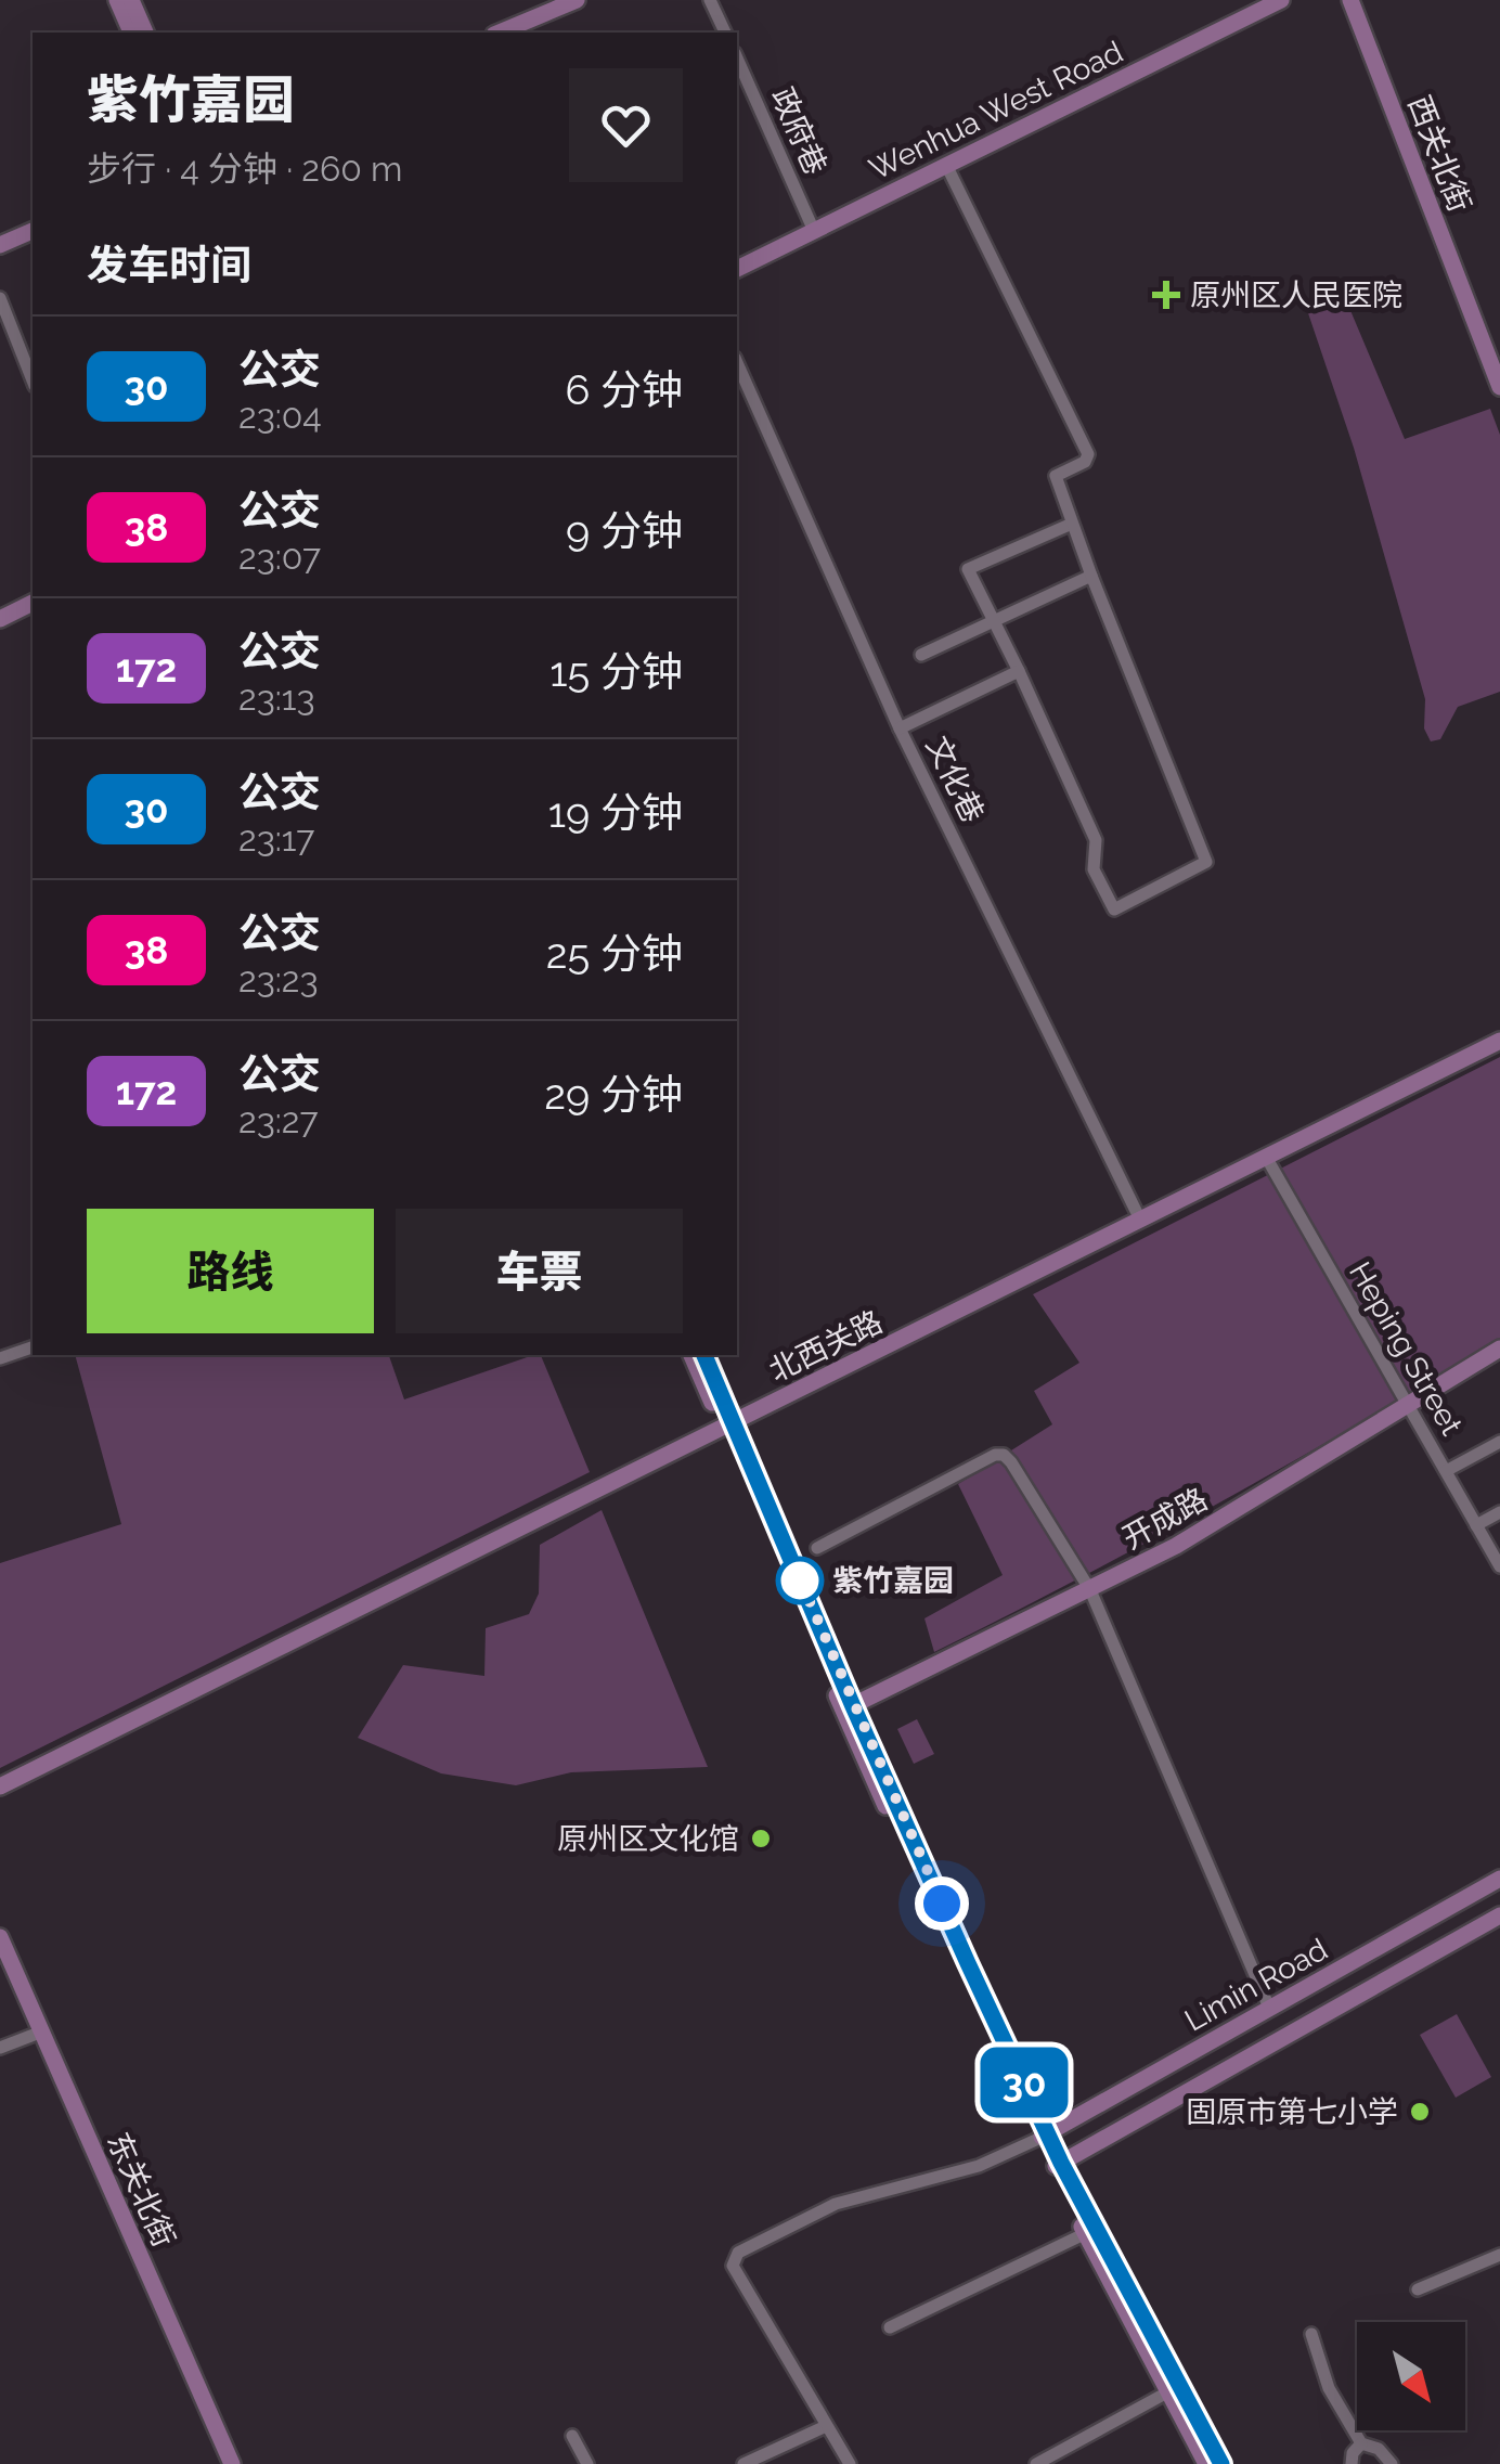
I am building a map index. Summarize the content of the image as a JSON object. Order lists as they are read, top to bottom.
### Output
{
  "streets": {
    "street": [
      "Wenhua West Road",
      "政府巷",
      "西关北街",
      "文化巷",
      "北西关路",
      "Heping Street",
      "开成路",
      "Limin Road",
      "东关北街"
    ]
  },
  "crossings": [
    ["Wenhua West Road", "政府巷"],
    ["文化巷", "北西关路"],
    ["北西关路", "Heping Street"],
    ["Heping Street", "开成路"]
  ],
  "places": {
    "health": ["原州区人民医院"],
    "other": ["紫竹嘉园", "原州区文化馆", "固原市第七小学"]
  },
  "lines": ["bus line 30"],
  "north": "bottom right",
  "page": {
    "on_map": "30",
    "heading": [
      ["紫竹嘉园", "步行 · 4 分钟 · 260 m"],
      "发车时间"
    ],
    "list": [
      {
        "mark": "30",
        "name": "公交",
        "note": "23:04",
        "value": "6 分钟"
      },
      {
        "mark": "38",
        "name": "公交",
        "note": "23:07",
        "value": "9 分钟"
      },
      {
        "mark": "172",
        "name": "公交",
        "note": "23:13",
        "value": "15 分钟"
      },
      {
        "mark": "30",
        "name": "公交",
        "note": "23:17",
        "value": "19 分钟"
      },
      {
        "mark": "38",
        "name": "公交",
        "note": "23:23",
        "value": "25 分钟"
      },
      {
        "mark": "172",
        "name": "公交",
        "note": "23:27",
        "value": "29 分钟"
      }
    ],
    "buttons": ["路线", "车票"]
  }
}
